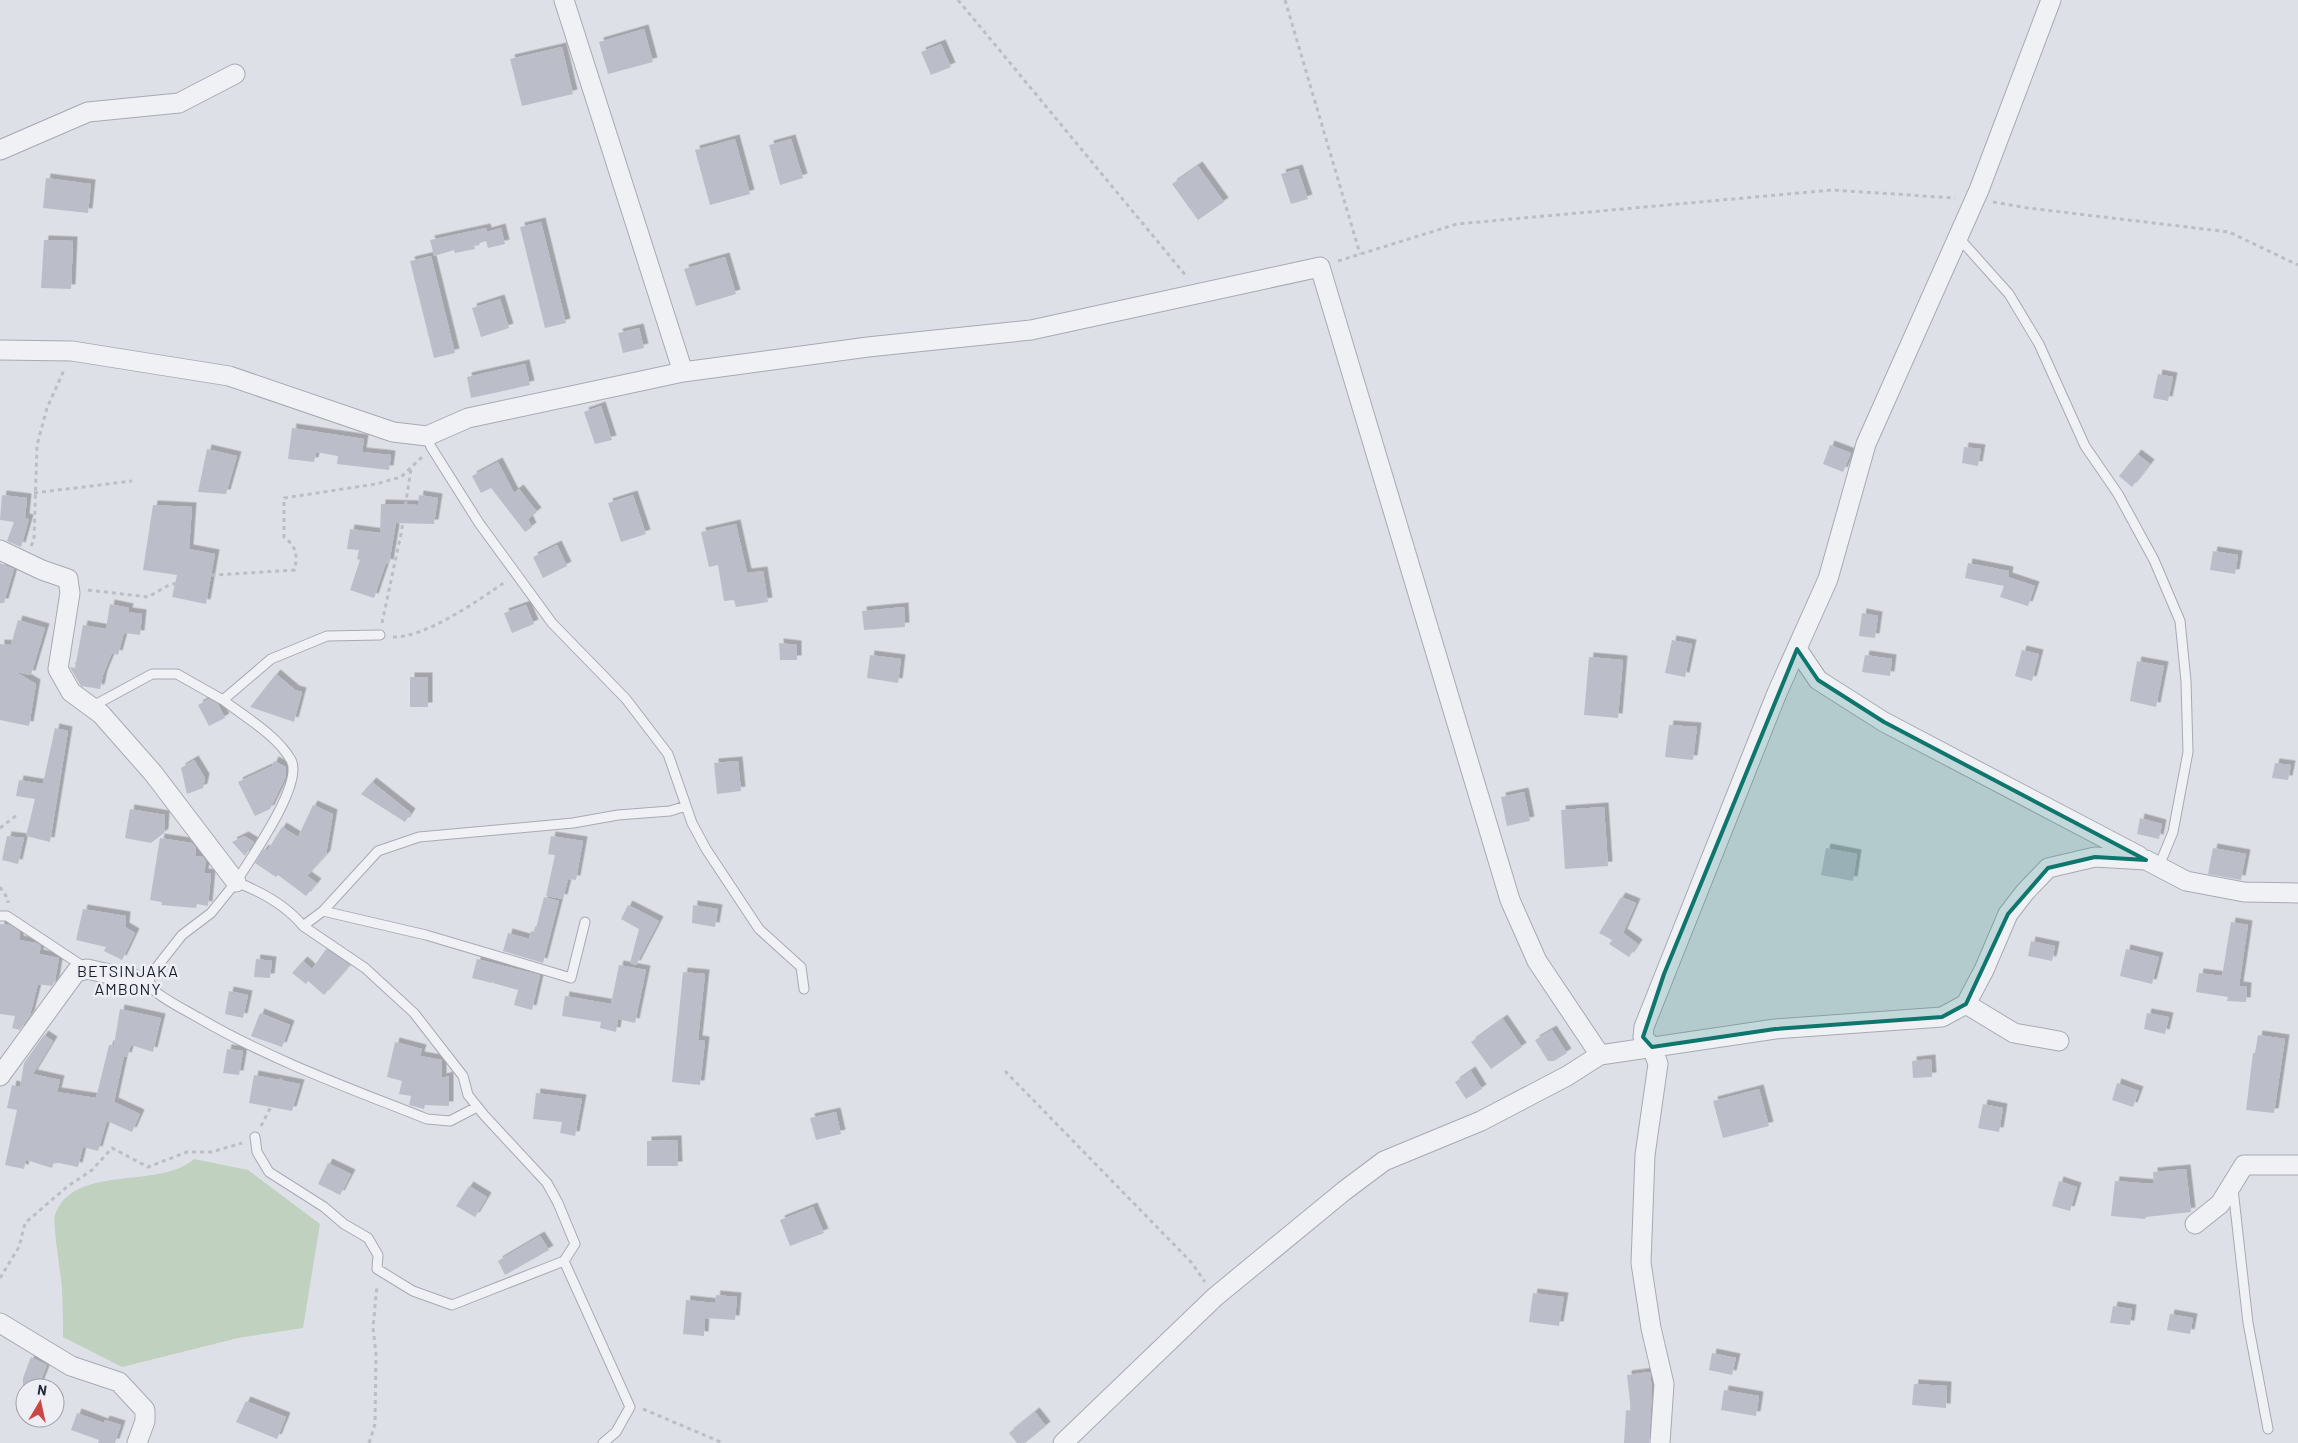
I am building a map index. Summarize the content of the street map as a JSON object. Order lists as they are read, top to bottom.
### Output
{
  "districts": ["BETSINJAKA AMBONY"],
  "north": "top"
}
